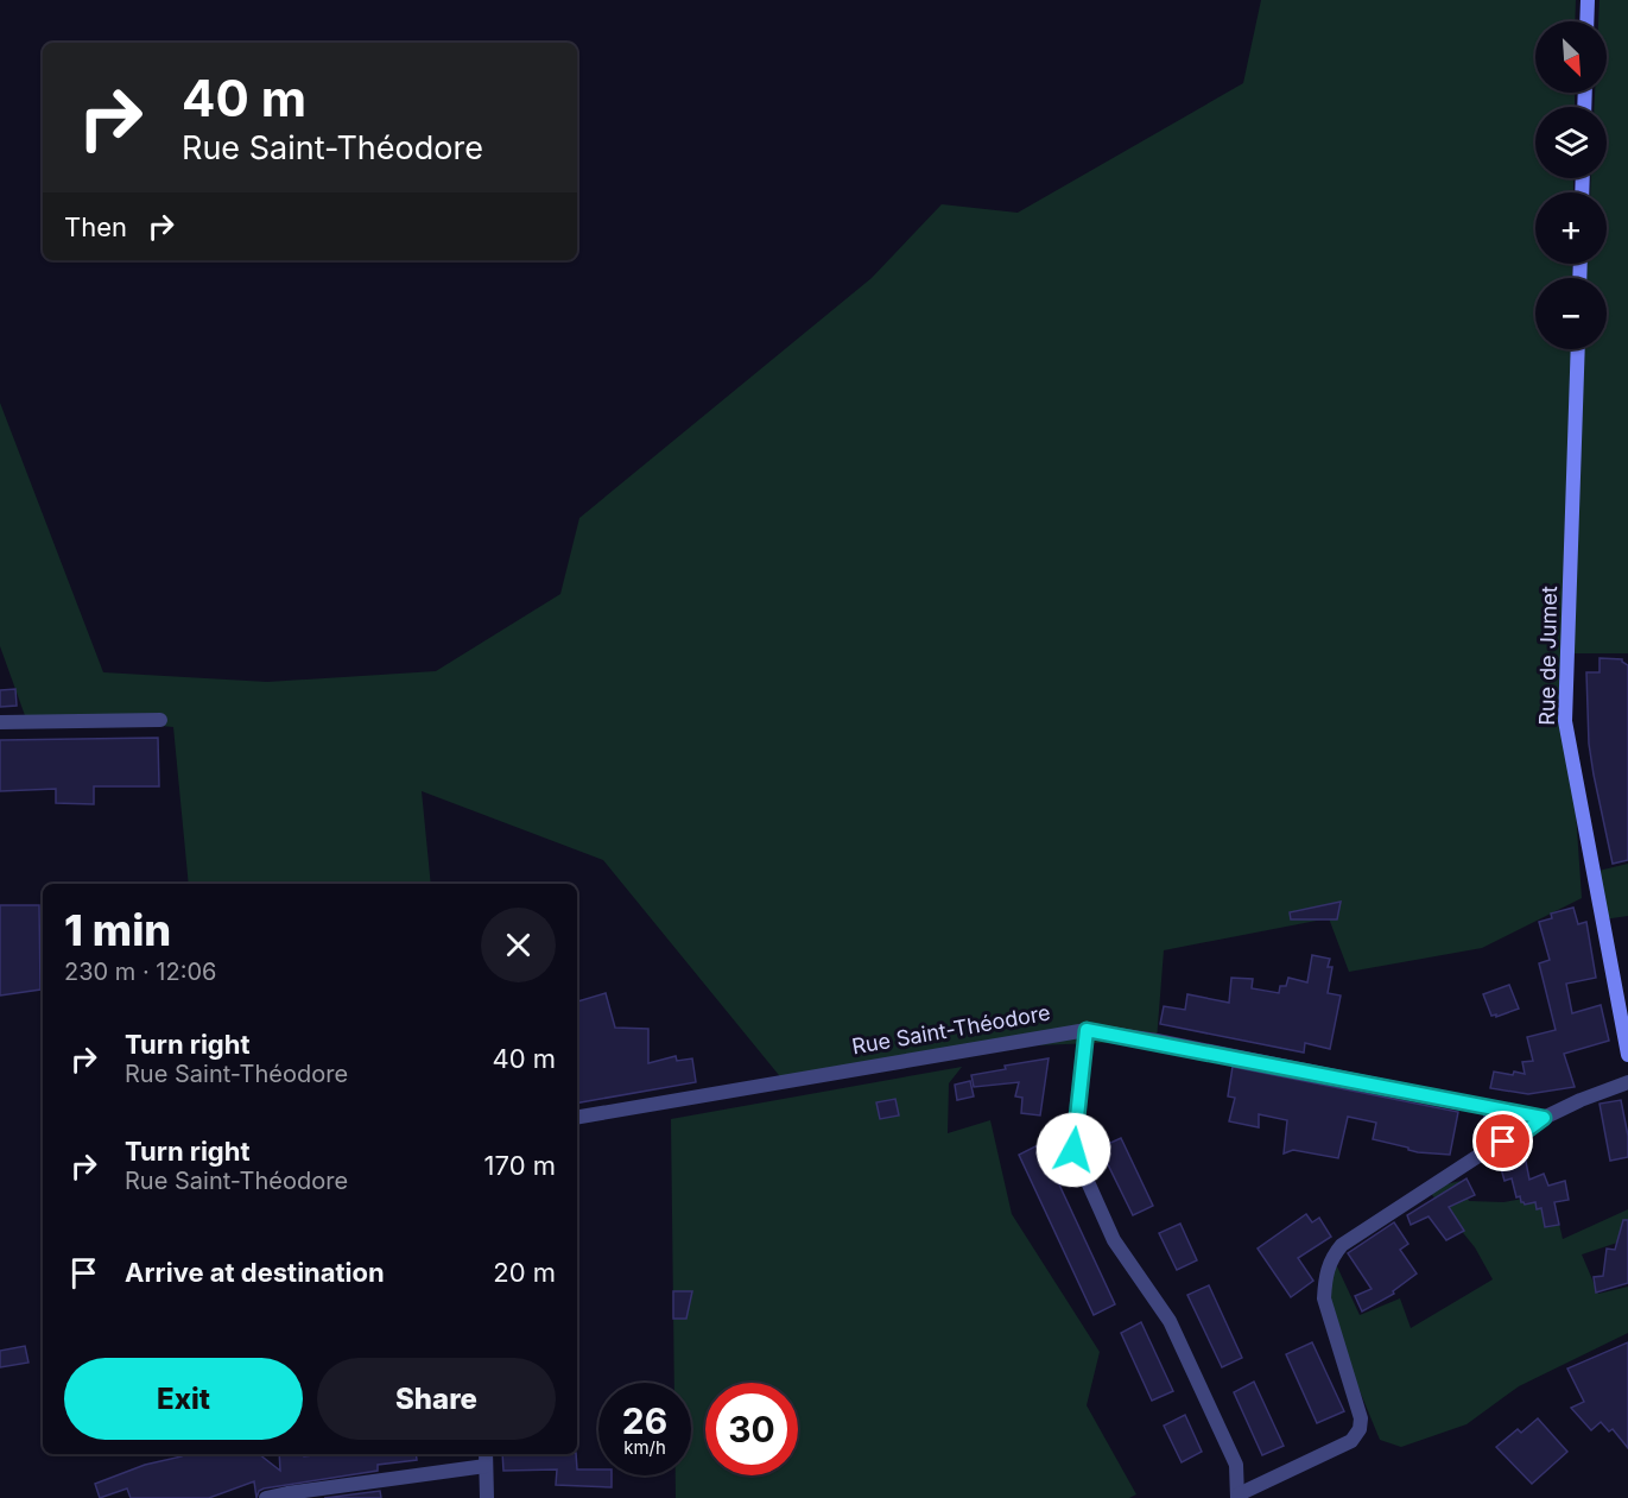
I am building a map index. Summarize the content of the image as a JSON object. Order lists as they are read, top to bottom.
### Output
{
  "streets": {
    "street": ["Rue de Jumet", "Rue Saint-Théodore"]
  },
  "north": "bottom right",
  "page": {
    "map_buttons": ["+", "−"],
    "turn": ["40 m", "Rue Saint-Théodore"],
    "then": "Then",
    "heading": ["1 min", "230 m · 12:06"],
    "list": [
      {
        "name": "Turn right",
        "note": "Rue Saint-Théodore",
        "value": "40 m"
      },
      {
        "name": "Turn right",
        "note": "Rue Saint-Théodore",
        "value": "170 m"
      },
      {
        "name": "Arrive at destination",
        "value": "20 m"
      }
    ],
    "buttons": ["Exit", "Share"],
    "speed": "26 km/h",
    "limit": "30"
  }
}
